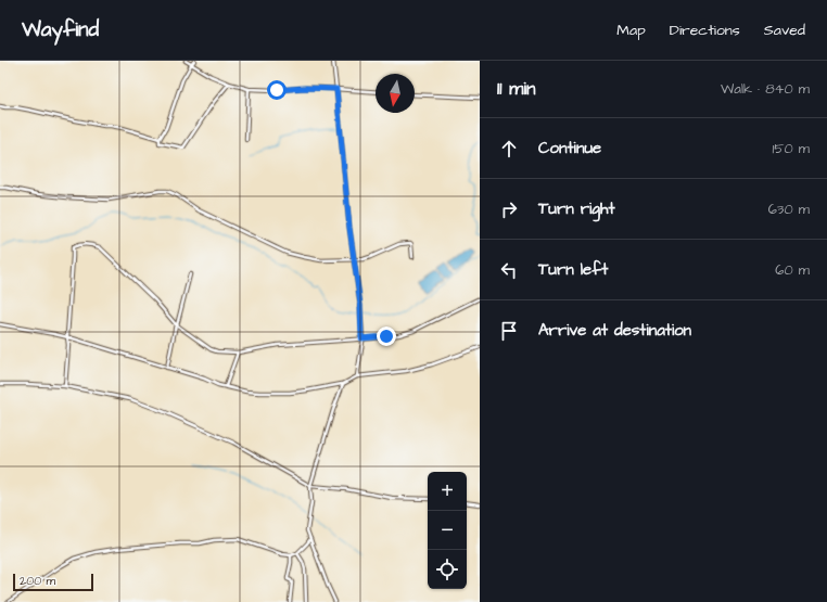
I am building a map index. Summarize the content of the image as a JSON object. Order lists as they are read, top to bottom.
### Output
{
  "scale_bar": "200 m",
  "north": "bottom",
  "page": {
    "header": "Wayfind",
    "nav": ["Map", "Directions", "Saved"],
    "heading": ["11 min", "Walk · 840 m"],
    "list": [
      ["Continue", "150 m"],
      ["Turn right", "630 m"],
      ["Turn left", "60 m"],
      "Arrive at destination"
    ],
    "map_buttons": ["+", "−"],
    "scale": "200 m"
  }
}
